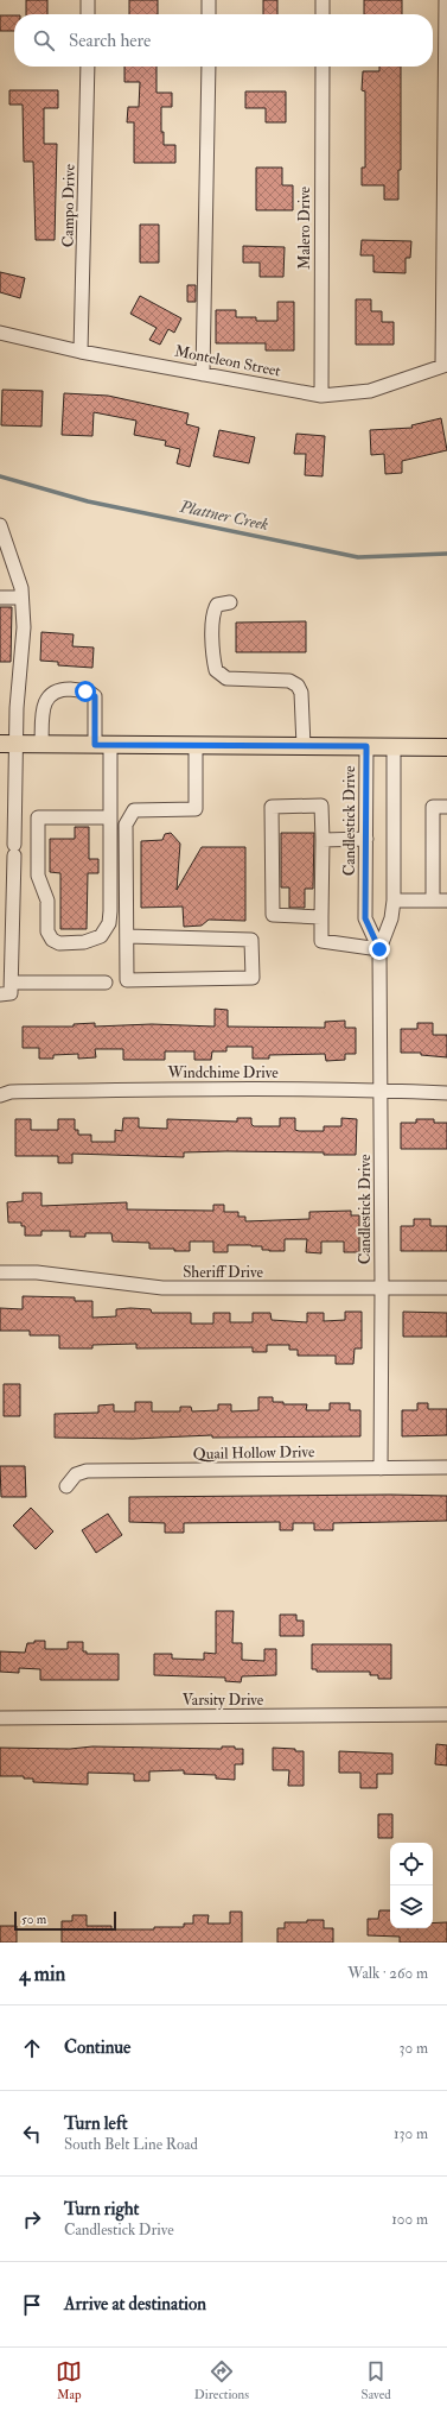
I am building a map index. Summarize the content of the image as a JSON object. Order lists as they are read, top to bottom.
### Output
{
  "streets": {
    "street": [
      "Campo Drive",
      "Malero Drive",
      "Monteleon Street",
      "Candlestick Drive",
      "Windchime Drive",
      "Sheriff Drive",
      "Quail Hollow Drive",
      "Varsity Drive"
    ]
  },
  "crossings": [
    ["Campo Drive", "Monteleon Street"],
    ["Malero Drive", "Monteleon Street"],
    ["Candlestick Drive", "Windchime Drive"],
    ["Candlestick Drive", "Sheriff Drive"],
    ["Candlestick Drive", "Quail Hollow Drive"]
  ],
  "water": ["Plattner Creek"],
  "scale_bar": "50 m",
  "page": {
    "search": "Search here",
    "scale": "50 m",
    "heading": ["4 min", "Walk · 260 m"],
    "list": [
      ["Continue", "30 m"],
      ["Turn left", "South Belt Line Road", "130 m"],
      ["Turn right", "Candlestick Drive", "100 m"],
      "Arrive at destination"
    ],
    "nav": ["Map", "Directions", "Saved"]
  }
}
